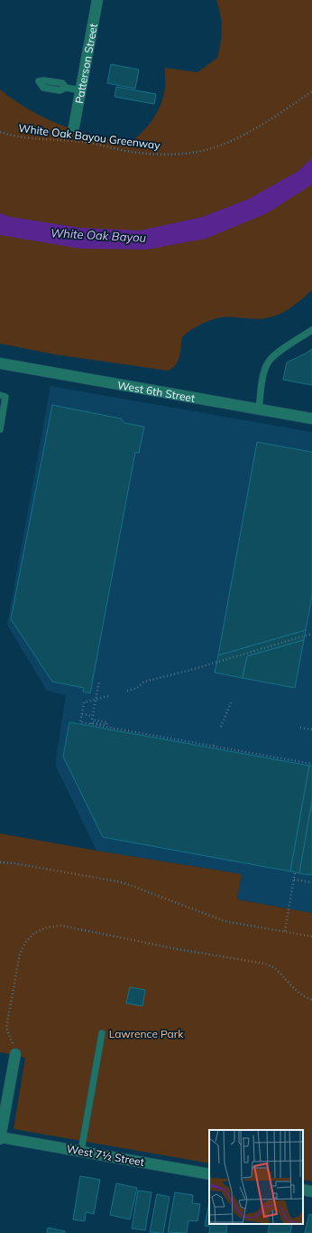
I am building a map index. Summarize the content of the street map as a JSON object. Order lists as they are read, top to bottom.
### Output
{
  "streets": {
    "street": ["Patterson Street", "West 6th Street", "West 7½ Street"],
    "path": ["White Oak Bayou Greenway"]
  },
  "water": ["White Oak Bayou"],
  "parks": ["Lawrence Park"]
}
